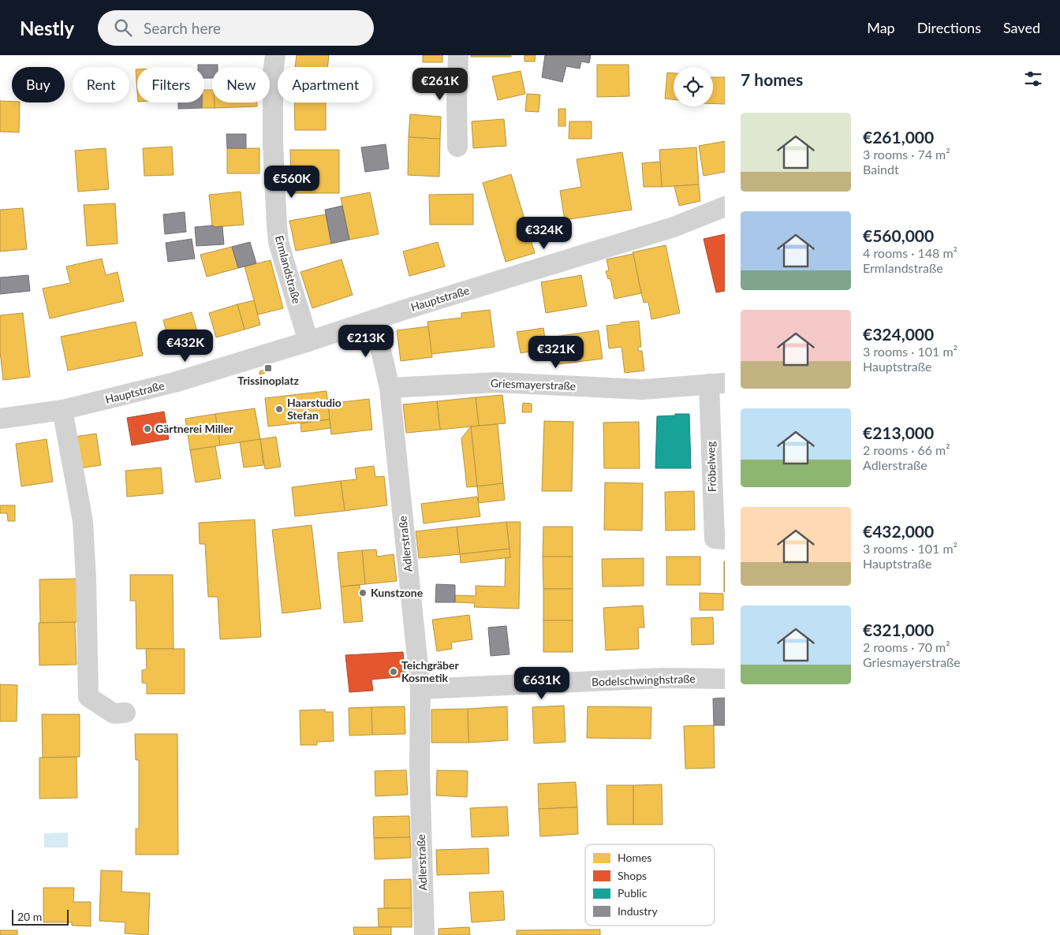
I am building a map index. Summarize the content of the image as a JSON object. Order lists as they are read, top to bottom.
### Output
{
  "streets": {
    "street": [
      "Ermlandstraße",
      "Hauptstraße",
      "Griesmayerstraße",
      "Fröbelweg",
      "Adlerstraße",
      "Bodelschwinghstraße"
    ]
  },
  "crossings": [
    ["Ermlandstraße", "Hauptstraße"],
    ["Hauptstraße", "Adlerstraße"],
    ["Griesmayerstraße", "Fröbelweg"],
    ["Griesmayerstraße", "Adlerstraße"],
    ["Adlerstraße", "Bodelschwinghstraße"]
  ],
  "places": {
    "transit": ["Trissinoplatz"],
    "other": [
      "Haarstudio Stefan",
      "Gärtnerei Miller",
      "Kunstzone",
      "Teichgräber Kosmetik"
    ]
  },
  "legend": [
    "Homes",
    "Shops",
    "Public",
    "Industry"
  ],
  "scale_bar": "20 m",
  "page": {
    "header": "Nestly",
    "search": "Search here",
    "nav": ["Map", "Directions", "Saved"],
    "heading": "7 homes",
    "chip": [
      "Buy",
      "Rent",
      "Filters",
      "New",
      "Apartment"
    ],
    "price": [
      "€261K",
      "€560K",
      "€324K",
      "€213K",
      "€432K",
      "€321K",
      "€631K"
    ],
    "list": [
      {
        "name": "€261,000",
        "note": "3 rooms · 74 m² · Baindt"
      },
      {
        "name": "€560,000",
        "note": "4 rooms · 148 m² · Ermlandstraße"
      },
      {
        "name": "€324,000",
        "note": "3 rooms · 101 m² · Hauptstraße"
      },
      {
        "name": "€213,000",
        "note": "2 rooms · 66 m² · Adlerstraße"
      },
      {
        "name": "€432,000",
        "note": "3 rooms · 101 m² · Hauptstraße"
      },
      {
        "name": "€321,000",
        "note": "2 rooms · 70 m² · Griesmayerstraße"
      }
    ],
    "scale": "20 m"
  }
}
